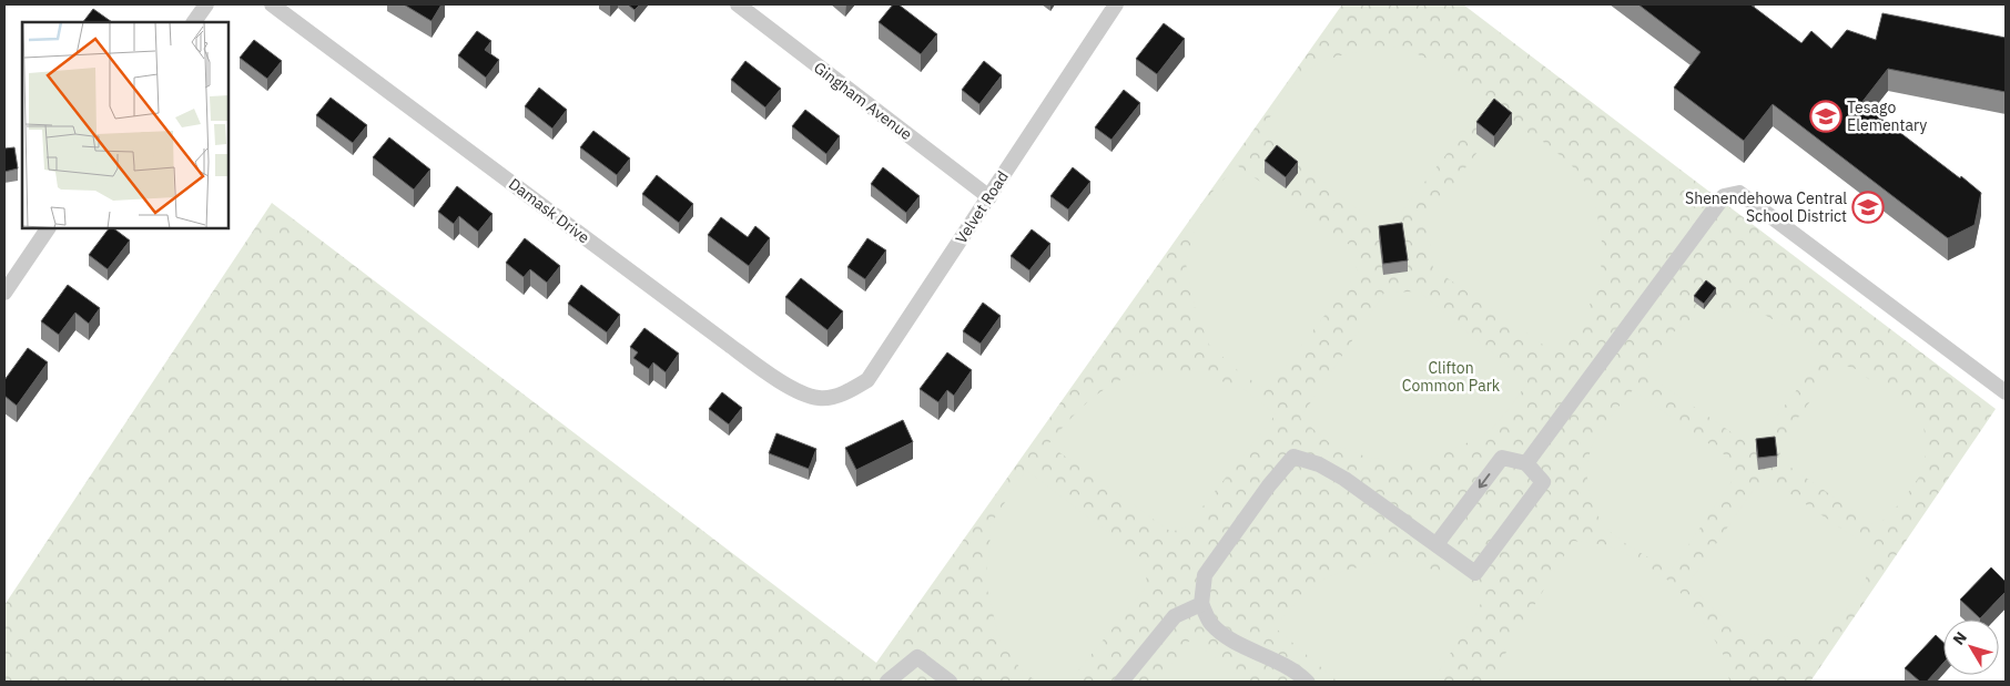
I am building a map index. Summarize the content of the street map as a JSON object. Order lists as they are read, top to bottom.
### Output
{
  "streets": {
    "street": ["Gingham Avenue", "Velvet Road", "Damask Drive"]
  },
  "crossings": [
    ["Gingham Avenue", "Velvet Road"],
    ["Velvet Road", "Damask Drive"]
  ],
  "parks": ["Clifton Common Park"],
  "places": {
    "school or university": ["Tesago Elementary", "Shenendehowa Central School District"]
  },
  "north": "top left"
}
